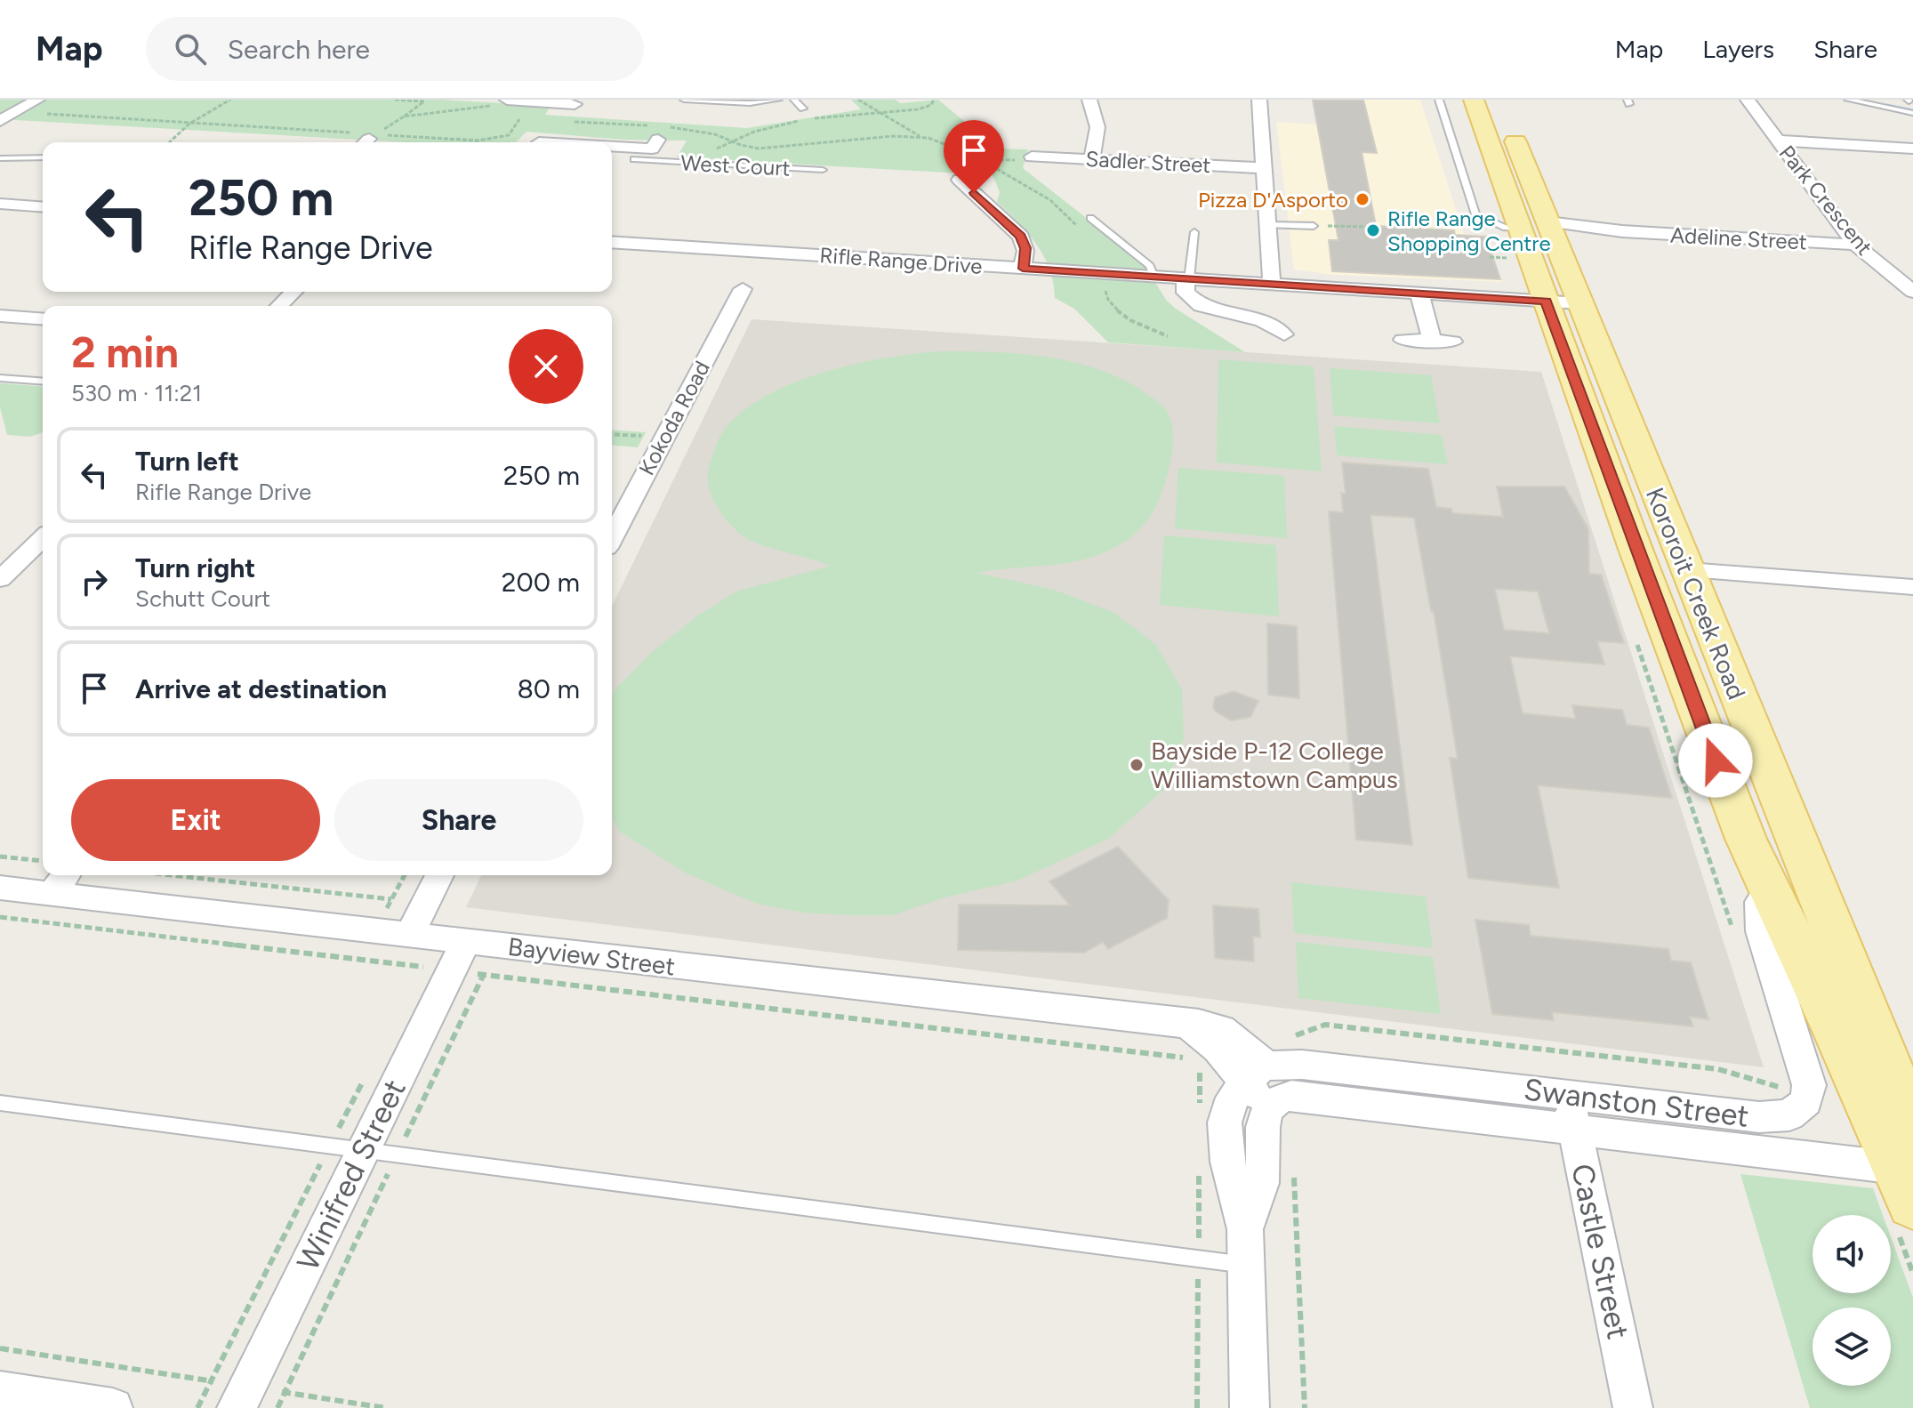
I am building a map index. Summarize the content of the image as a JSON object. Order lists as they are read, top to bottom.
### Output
{
  "streets": {
    "main road": ["Kororoit Creek Road"],
    "street": [
      "Sadler Street",
      "West Court",
      "Park Crescent",
      "Adeline Street",
      "Rifle Range Drive",
      "Kokoda Road",
      "Bayview Street",
      "Swanston Street",
      "Winifred Street",
      "Castle Street"
    ]
  },
  "crossings": [
    ["Park Crescent", "Adeline Street"],
    ["Adeline Street", "Kororoit Creek Road"],
    ["Rifle Range Drive", "Kororoit Creek Road"],
    ["Kororoit Creek Road", "Swanston Street"],
    ["Bayview Street", "Swanston Street"],
    ["Bayview Street", "Winifred Street"],
    ["Swanston Street", "Castle Street"]
  ],
  "places": ["Pizza D'Asporto", "Rifle Range Shopping Centre", "Bayside P-12 College Williamstown Campus"],
  "page": {
    "header": "Map",
    "search": "Search here",
    "nav": ["Map", "Layers", "Share"],
    "turn": ["250 m", "Rifle Range Drive"],
    "heading": ["2 min", "530 m · 11:21"],
    "list": [
      {
        "name": "Turn left",
        "note": "Rifle Range Drive",
        "value": "250 m"
      },
      {
        "name": "Turn right",
        "note": "Schutt Court",
        "value": "200 m"
      },
      {
        "name": "Arrive at destination",
        "value": "80 m"
      }
    ],
    "buttons": ["Exit", "Share"]
  }
}
